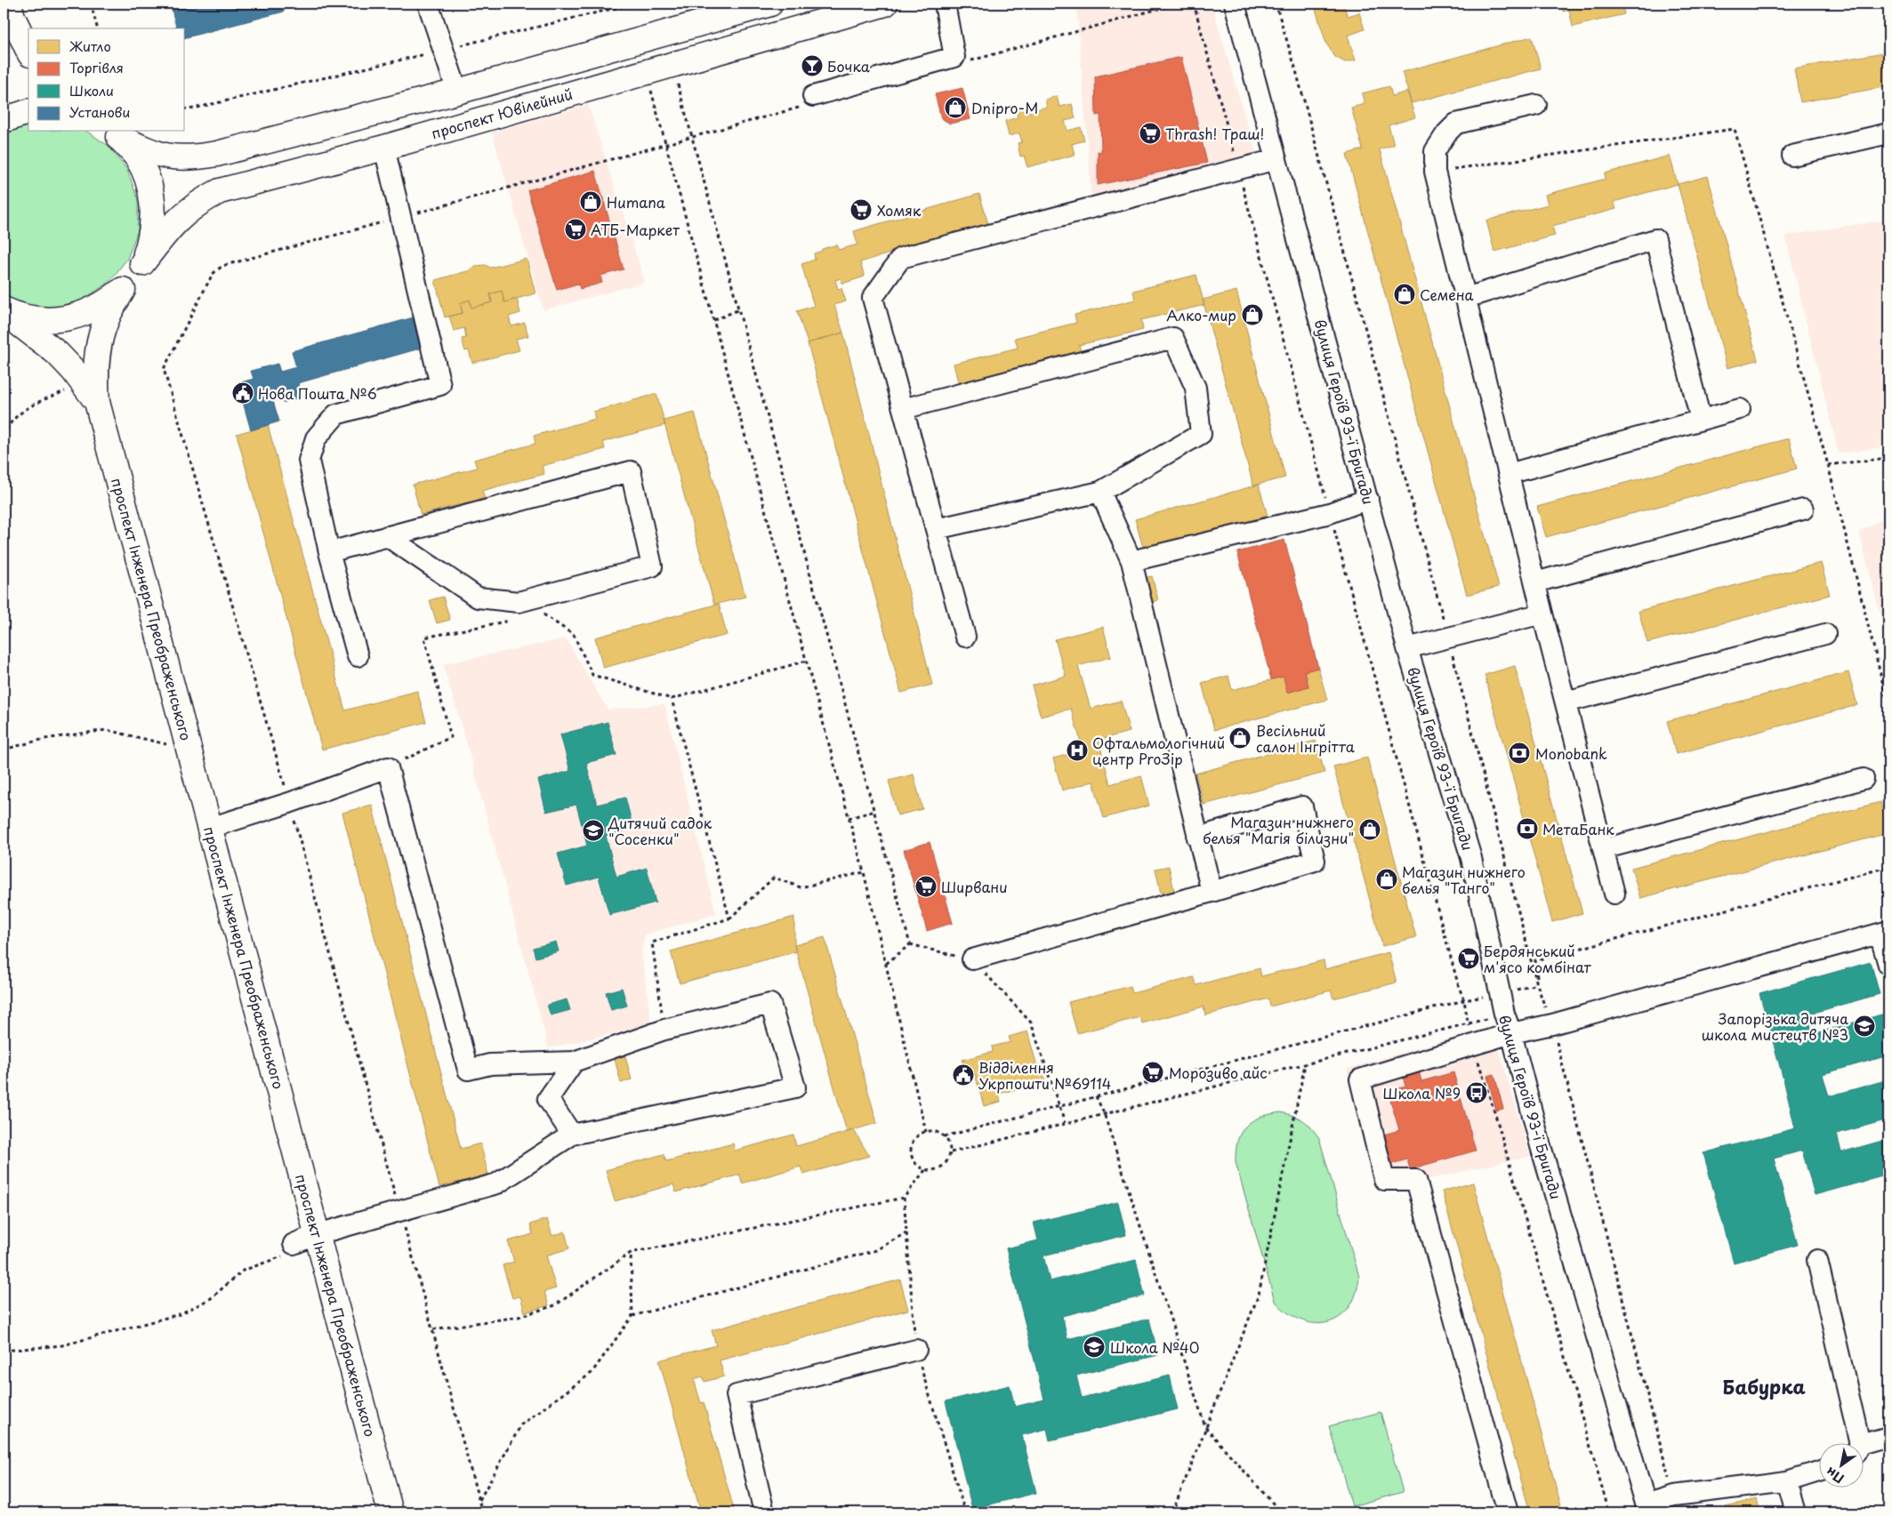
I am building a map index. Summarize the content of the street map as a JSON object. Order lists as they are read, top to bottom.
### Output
{
  "streets": {
    "main road": ["проспект Ювілейний", "проспект Інженера Преображенського"],
    "street": ["вулиця Героїв 93-ї Бригади"]
  },
  "crossings": [
    ["проспект Ювілейний", "проспект Інженера Преображенського"]
  ],
  "districts": ["Бабурка"],
  "places": {
    "bar": ["Бочка"],
    "shop": [
      "Dnipro-M",
      "Humana",
      "Семена",
      "Алко-мир",
      "Весільний салон Інгрітта",
      "Магазин нижнего белья \"Магія білизни\"",
      "Магазин нижнего белья \"Танго\""
    ],
    "supermarket": [
      "Thrash! Траш!",
      "Хомяк",
      "АТБ-Маркет",
      "Ширвани",
      "Бердянський м'ясо комбінат",
      "Морозиво айс"
    ],
    "public building": ["Нова Пошта №6", "Відділення Укрпошти №69114"],
    "hospital": ["Офтальмологічний центр ProЗір"],
    "bank": ["Monobank", "МетаБанк"],
    "school or university": ["Дитячий садок \"Сосенки\"", "Запорізька дитяча школа мистецтв №3", "Школа №40"],
    "bus stop": ["Школа №9"]
  },
  "legend": [
    "Житло",
    "Торгівля",
    "Школи",
    "Установи"
  ],
  "north": "bottom left"
}
